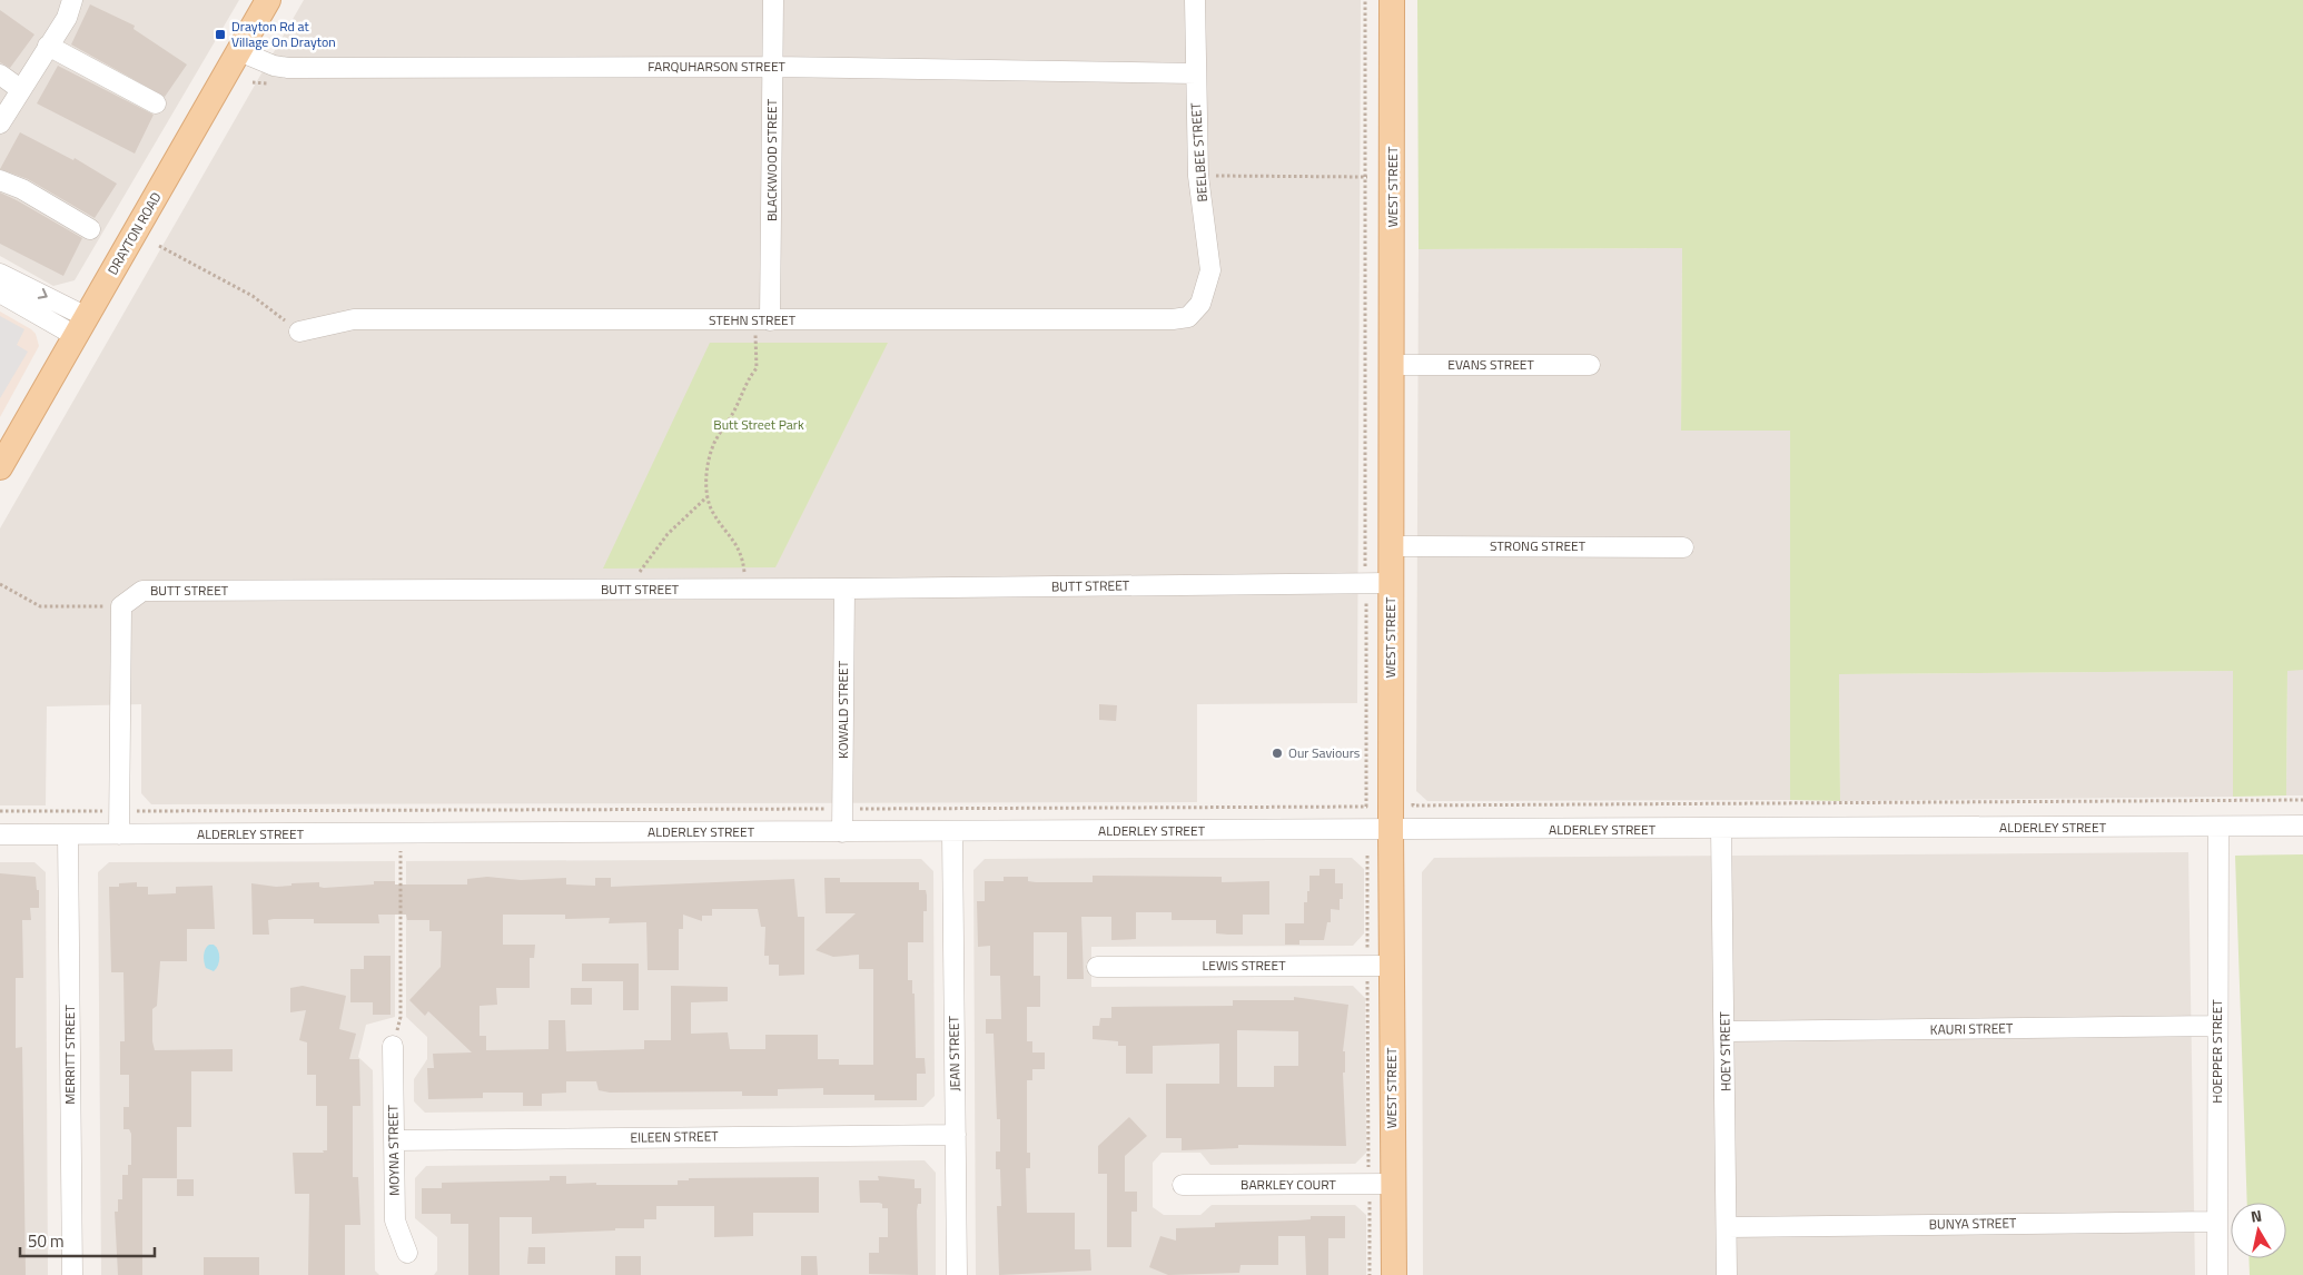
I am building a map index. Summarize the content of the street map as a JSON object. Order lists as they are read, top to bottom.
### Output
{
  "streets": {
    "main road": ["WEST STREET", "DRAYTON ROAD"],
    "street": [
      "FARQUHARSON STREET",
      "BEELBEE STREET",
      "BLACKWOOD STREET",
      "STEHN STREET",
      "EVANS STREET",
      "STRONG STREET",
      "BUTT STREET",
      "KOWALD STREET",
      "ALDERLEY STREET",
      "LEWIS STREET",
      "KAURI STREET",
      "HOEY STREET",
      "HOEPPER STREET",
      "JEAN STREET",
      "MERRITT STREET",
      "EILEEN STREET",
      "MOYNA STREET",
      "BARKLEY COURT",
      "BUNYA STREET"
    ]
  },
  "crossings": [
    ["FARQUHARSON STREET", "BEELBEE STREET"],
    ["FARQUHARSON STREET", "BLACKWOOD STREET"],
    ["FARQUHARSON STREET", "DRAYTON ROAD"],
    ["BEELBEE STREET", "STEHN STREET"],
    ["BLACKWOOD STREET", "STEHN STREET"],
    ["WEST STREET", "EVANS STREET"],
    ["WEST STREET", "STRONG STREET"],
    ["WEST STREET", "BUTT STREET"],
    ["WEST STREET", "ALDERLEY STREET"],
    ["WEST STREET", "LEWIS STREET"],
    ["WEST STREET", "BARKLEY COURT"],
    ["BUTT STREET", "KOWALD STREET"],
    ["KOWALD STREET", "ALDERLEY STREET"],
    ["ALDERLEY STREET", "HOEY STREET"],
    ["ALDERLEY STREET", "HOEPPER STREET"],
    ["ALDERLEY STREET", "JEAN STREET"],
    ["ALDERLEY STREET", "MERRITT STREET"],
    ["KAURI STREET", "HOEY STREET"],
    ["KAURI STREET", "HOEPPER STREET"],
    ["HOEY STREET", "BUNYA STREET"],
    ["HOEPPER STREET", "BUNYA STREET"],
    ["JEAN STREET", "EILEEN STREET"],
    ["EILEEN STREET", "MOYNA STREET"]
  ],
  "parks": ["Butt Street Park"],
  "places": {
    "transit": ["Drayton Rd at Village On Drayton"],
    "other": ["Our Saviours"]
  },
  "scale_bar": "50 m",
  "north": "top"
}
